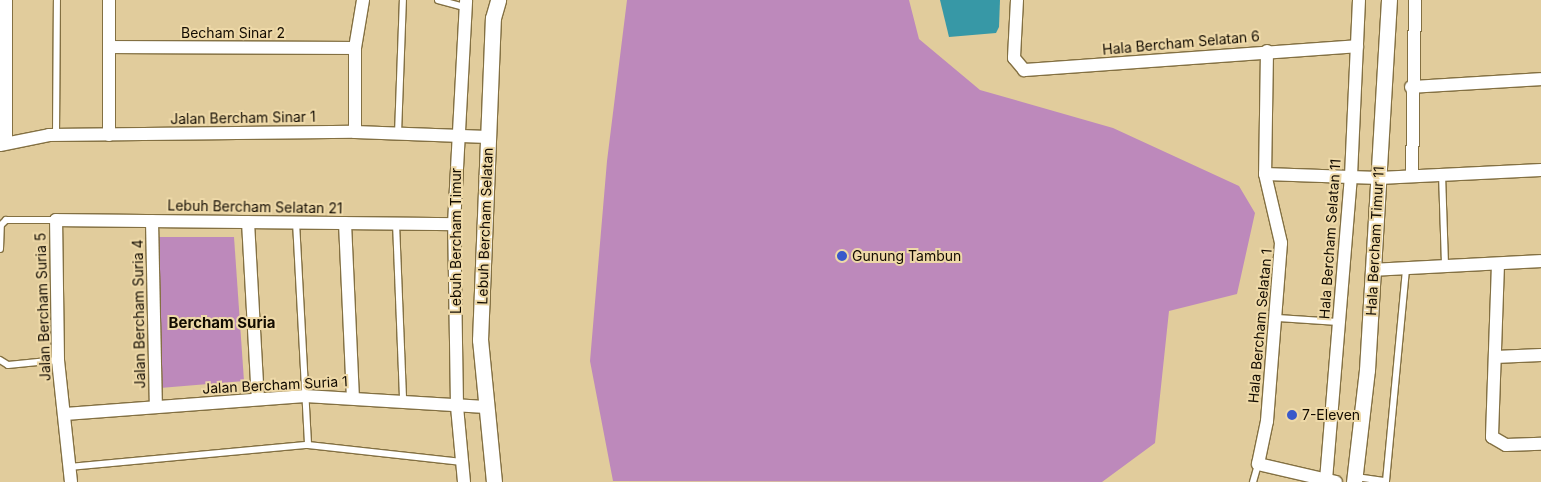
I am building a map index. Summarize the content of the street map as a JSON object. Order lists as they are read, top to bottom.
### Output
{
  "streets": {
    "street": [
      "Becham Sinar 2",
      "Hala Bercham Selatan 6",
      "Jalan Bercham Sinar 1",
      "Lebuh Bercham Selatan 21",
      "Lebuh Bercham Selatan",
      "Hala Bercham Selatan 11",
      "Lebuh Bercham Timur",
      "Hala Bercham Timur 11",
      "Jalan Bercham Suria 5",
      "Jalan Bercham Suria 4",
      "Hala Bercham Selatan 1",
      "Jalan Bercham Suria 1"
    ]
  },
  "crossings": [
    ["Hala Bercham Selatan 6", "Hala Bercham Selatan 11"],
    ["Hala Bercham Selatan 6", "Hala Bercham Selatan 1"],
    ["Jalan Bercham Sinar 1", "Lebuh Bercham Selatan"],
    ["Jalan Bercham Sinar 1", "Lebuh Bercham Timur"],
    ["Lebuh Bercham Selatan 21", "Lebuh Bercham Timur"],
    ["Lebuh Bercham Selatan 21", "Jalan Bercham Suria 5"],
    ["Lebuh Bercham Selatan 21", "Jalan Bercham Suria 4"],
    ["Lebuh Bercham Selatan", "Jalan Bercham Suria 1"],
    ["Lebuh Bercham Timur", "Jalan Bercham Suria 1"],
    ["Jalan Bercham Suria 5", "Jalan Bercham Suria 1"],
    ["Jalan Bercham Suria 4", "Jalan Bercham Suria 1"]
  ],
  "districts": ["Bercham Suria"],
  "places": ["Gunung Tambun", "7-Eleven"]
}
